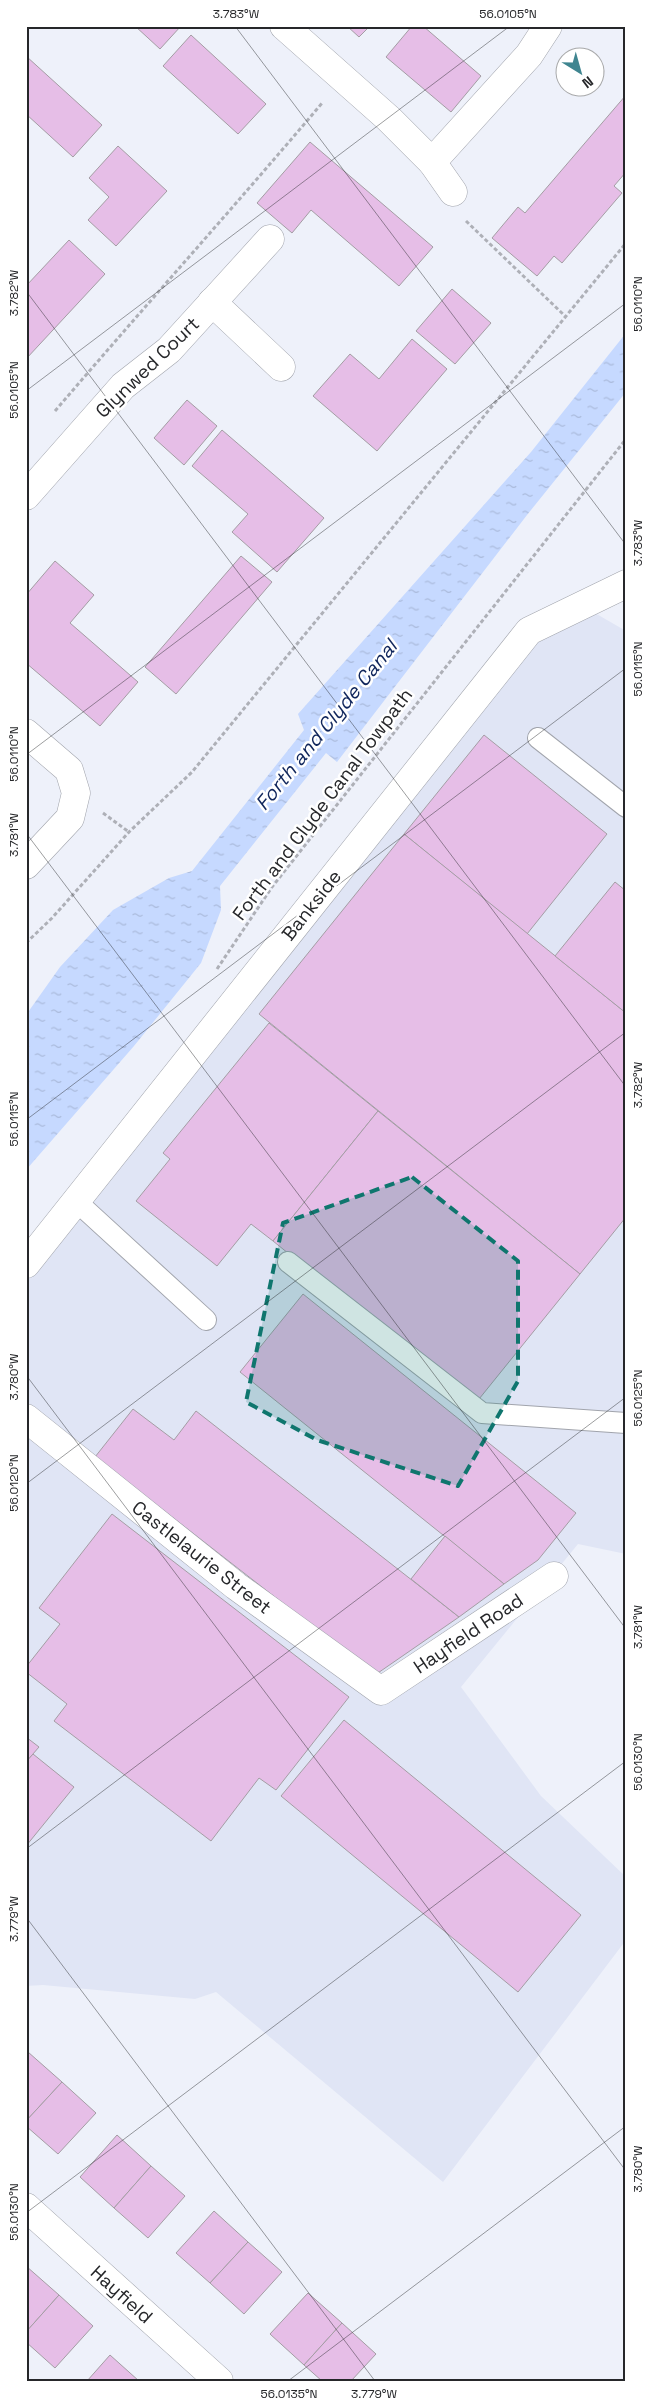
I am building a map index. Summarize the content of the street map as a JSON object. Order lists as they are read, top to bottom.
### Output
{
  "streets": {
    "street": [
      "Glynwed Court",
      "Bankside",
      "Castlelaurie Street",
      "Hayfield Road",
      "Hayfield"
    ],
    "path": ["Forth and Clyde Canal Towpath"]
  },
  "crossings": [
    ["Castlelaurie Street", "Hayfield Road"]
  ],
  "water": ["Forth and Clyde Canal"],
  "north": "bottom right",
  "coordinates": [
    "3.783°W",
    "56.0105°N",
    "3.782°W",
    "56.0110°N",
    "56.0115°N",
    "3.781°W",
    "3.780°W",
    "56.0125°N",
    "56.0120°N",
    "56.0130°N",
    "3.779°W",
    "56.0135°N"
  ]
}
